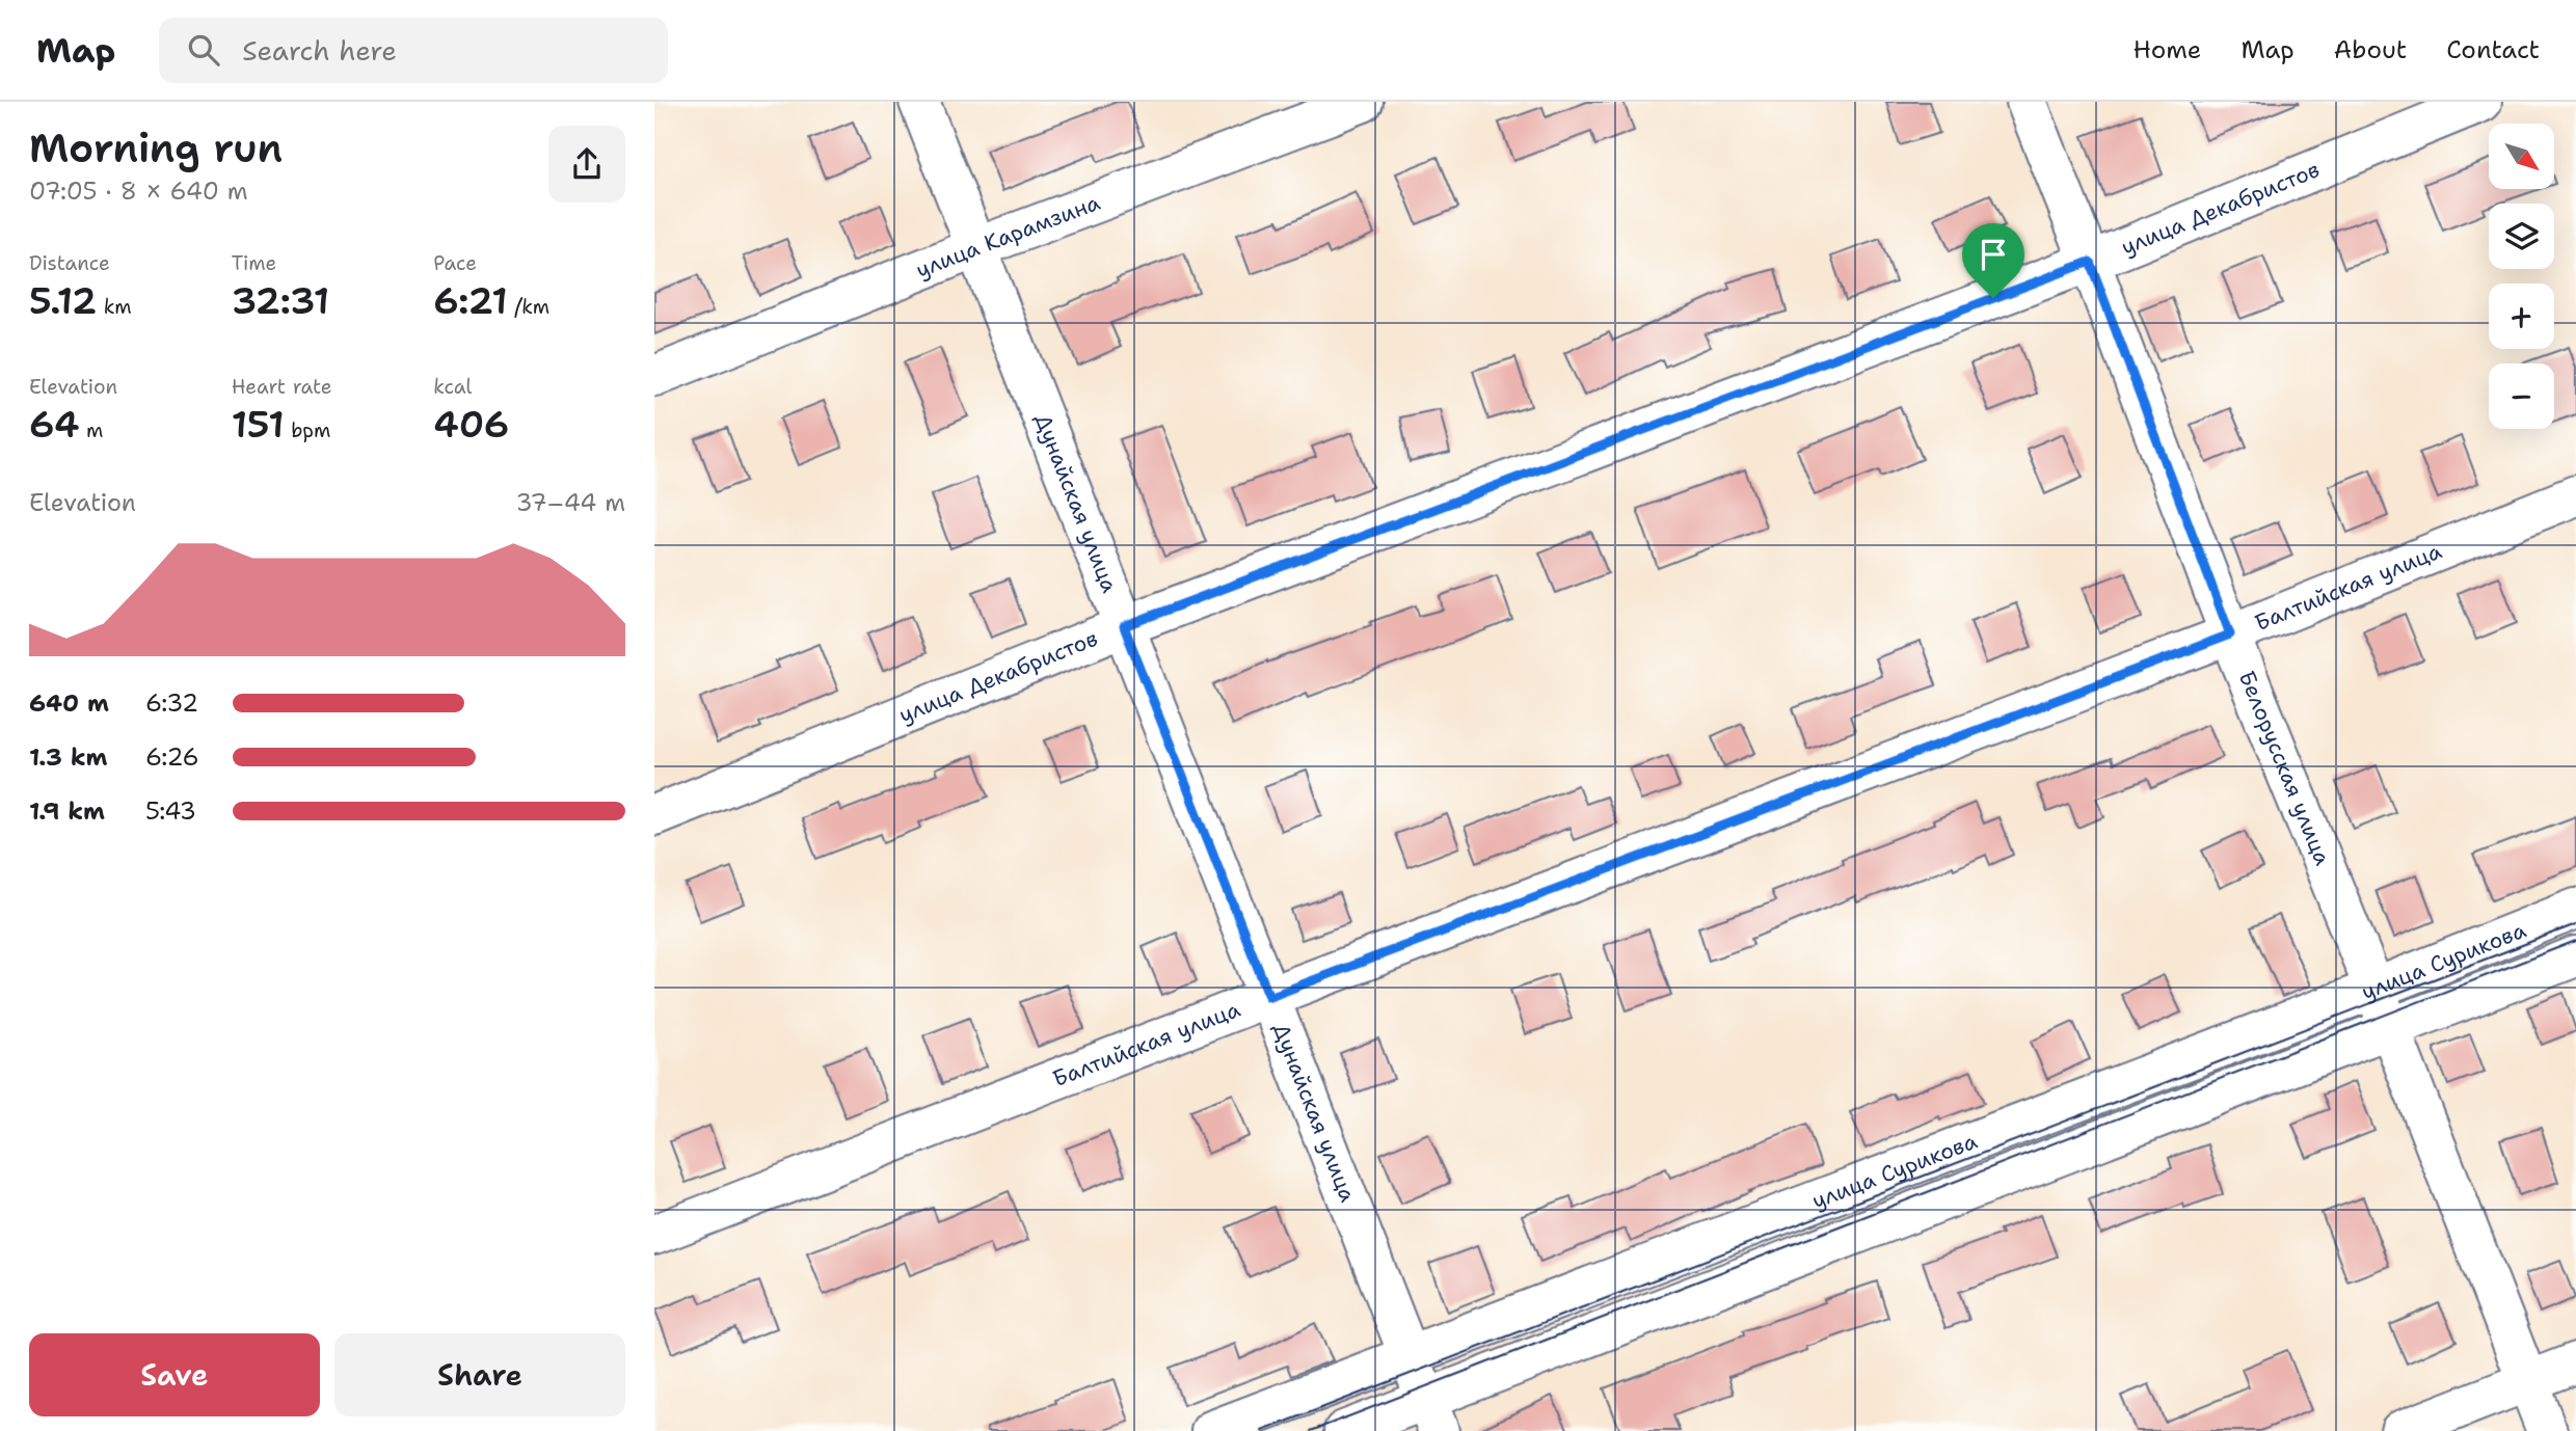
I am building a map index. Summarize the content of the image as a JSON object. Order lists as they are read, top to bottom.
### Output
{
  "streets": {
    "street": [
      "улица Декабристов",
      "улица Карамзина",
      "Дунайская улица",
      "Балтийская улица",
      "Белорусская улица",
      "улица Сурикова"
    ]
  },
  "crossings": [
    ["улица Декабристов", "Дунайская улица"],
    ["улица Декабристов", "Белорусская улица"],
    ["улица Карамзина", "Дунайская улица"],
    ["Дунайская улица", "Балтийская улица"],
    ["Дунайская улица", "улица Сурикова"],
    ["Балтийская улица", "Белорусская улица"],
    ["Белорусская улица", "улица Сурикова"]
  ],
  "north": "bottom right",
  "page": {
    "header": "Map",
    "search": "Search here",
    "nav": [
      "Home",
      "Map",
      "About",
      "Contact"
    ],
    "heading": ["Morning run", "07:05 · 8 × 640 m"],
    "map_buttons": ["+", "−"],
    "stats": [
      ["Distance", "5.12 km"],
      ["Time", "32:31"],
      ["Pace", "6:21 /km"],
      ["Elevation", "64 m"],
      ["Heart rate", "151 bpm"],
      ["kcal", "406"]
    ],
    "chart": ["Elevation", "37–44 m"],
    "list": [
      {
        "name": "640 m",
        "note": "6:32"
      },
      {
        "name": "1.3 km",
        "note": "6:26"
      },
      {
        "name": "1.9 km",
        "note": "5:43"
      }
    ],
    "buttons": ["Save", "Share"]
  }
}
